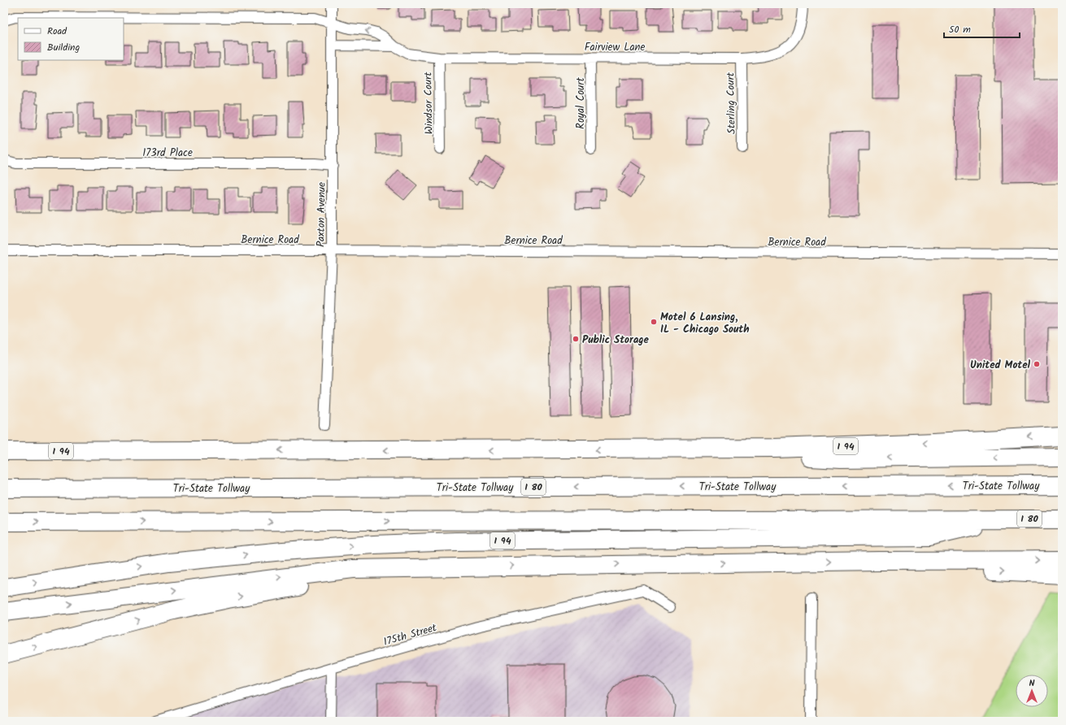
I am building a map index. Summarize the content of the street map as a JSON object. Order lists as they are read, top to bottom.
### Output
{
  "streets": {
    "highway": ["I 94", "Tri-State Tollway", "I 80"],
    "street": [
      "Fairview Lane",
      "Windsor Court",
      "Royal Court",
      "Sterling Court",
      "173rd Place",
      "Paxton Avenue",
      "Bernice Road",
      "175th Street"
    ]
  },
  "crossings": [
    ["Fairview Lane", "Windsor Court"],
    ["Fairview Lane", "Royal Court"],
    ["Fairview Lane", "Sterling Court"],
    ["Fairview Lane", "Paxton Avenue"],
    ["173rd Place", "Paxton Avenue"],
    ["Paxton Avenue", "Bernice Road"],
    ["I 94", "I 80"]
  ],
  "places": ["Motel 6 Lansing, IL - Chicago South", "Public Storage", "United Motel"],
  "legend": ["Road", "Building"],
  "scale_bar": "50 m",
  "north": "top"
}
